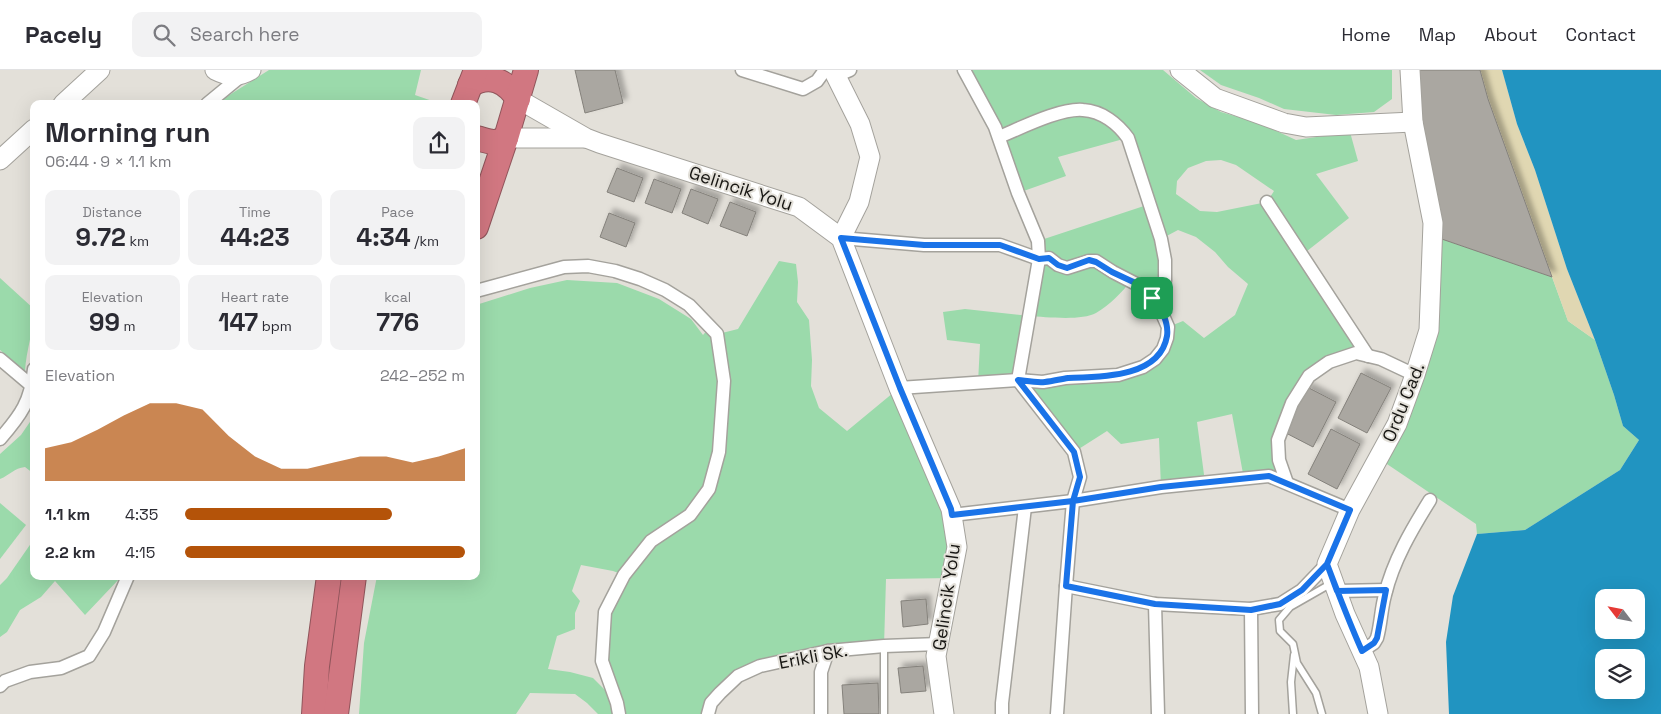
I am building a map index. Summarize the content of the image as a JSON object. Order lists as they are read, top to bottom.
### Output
{
  "streets": {
    "main road": ["Gelincik Yolu", "Ordu Cad."],
    "street": ["Erikli Sk."]
  },
  "crossings": [
    ["Gelincik Yolu", "Erikli Sk."]
  ],
  "north": "top left",
  "page": {
    "header": "Pacely",
    "search": "Search here",
    "nav": [
      "Home",
      "Map",
      "About",
      "Contact"
    ],
    "heading": ["Morning run", "06:44 · 9 × 1.1 km"],
    "stats": [
      ["Distance", "9.72 km"],
      ["Time", "44:23"],
      ["Pace", "4:34 /km"],
      ["Elevation", "99 m"],
      ["Heart rate", "147 bpm"],
      ["kcal", "776"]
    ],
    "chart": ["Elevation", "242–252 m"],
    "list": [
      {
        "name": "1.1 km",
        "note": "4:35"
      },
      {
        "name": "2.2 km",
        "note": "4:15"
      }
    ]
  }
}
